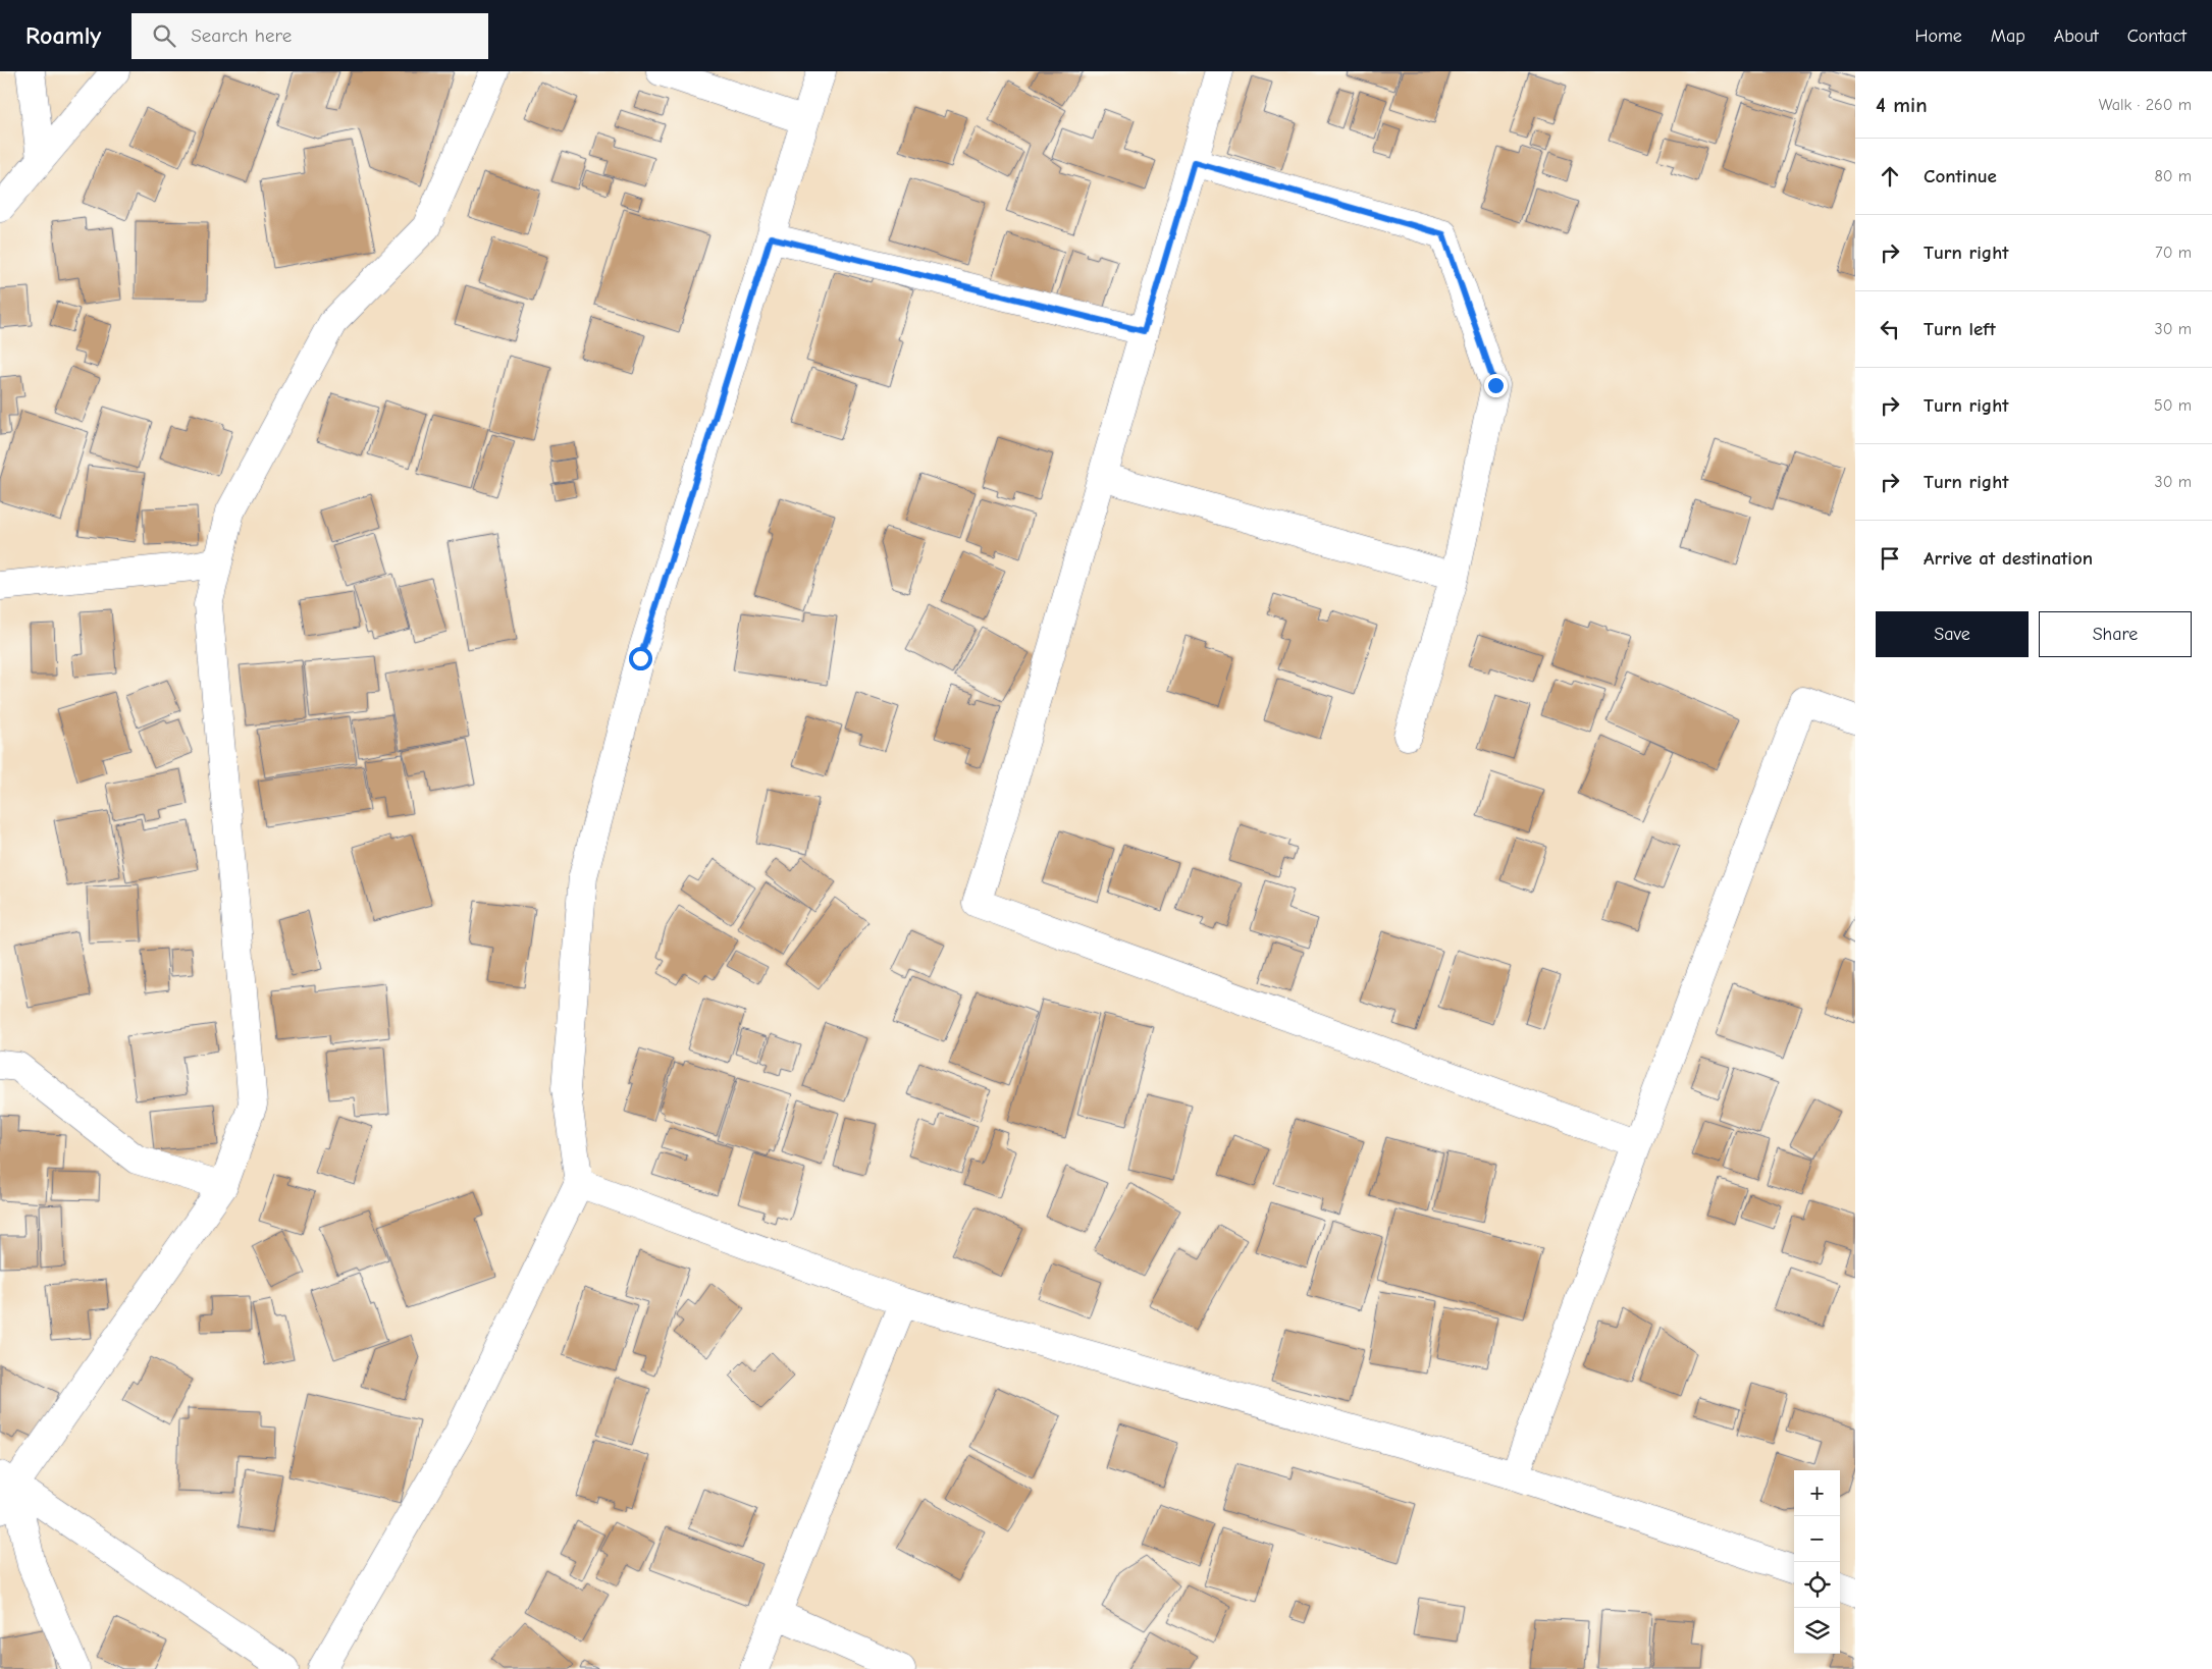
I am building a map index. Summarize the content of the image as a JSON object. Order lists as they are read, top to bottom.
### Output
{
  "page": {
    "header": "Roamly",
    "search": "Search here",
    "nav": [
      "Home",
      "Map",
      "About",
      "Contact"
    ],
    "heading": ["4 min", "Walk · 260 m"],
    "list": [
      ["Continue", "80 m"],
      ["Turn right", "70 m"],
      ["Turn left", "30 m"],
      ["Turn right", "50 m"],
      ["Turn right", "30 m"],
      "Arrive at destination"
    ],
    "buttons": ["Save", "Share"],
    "map_buttons": ["+", "−"]
  }
}
